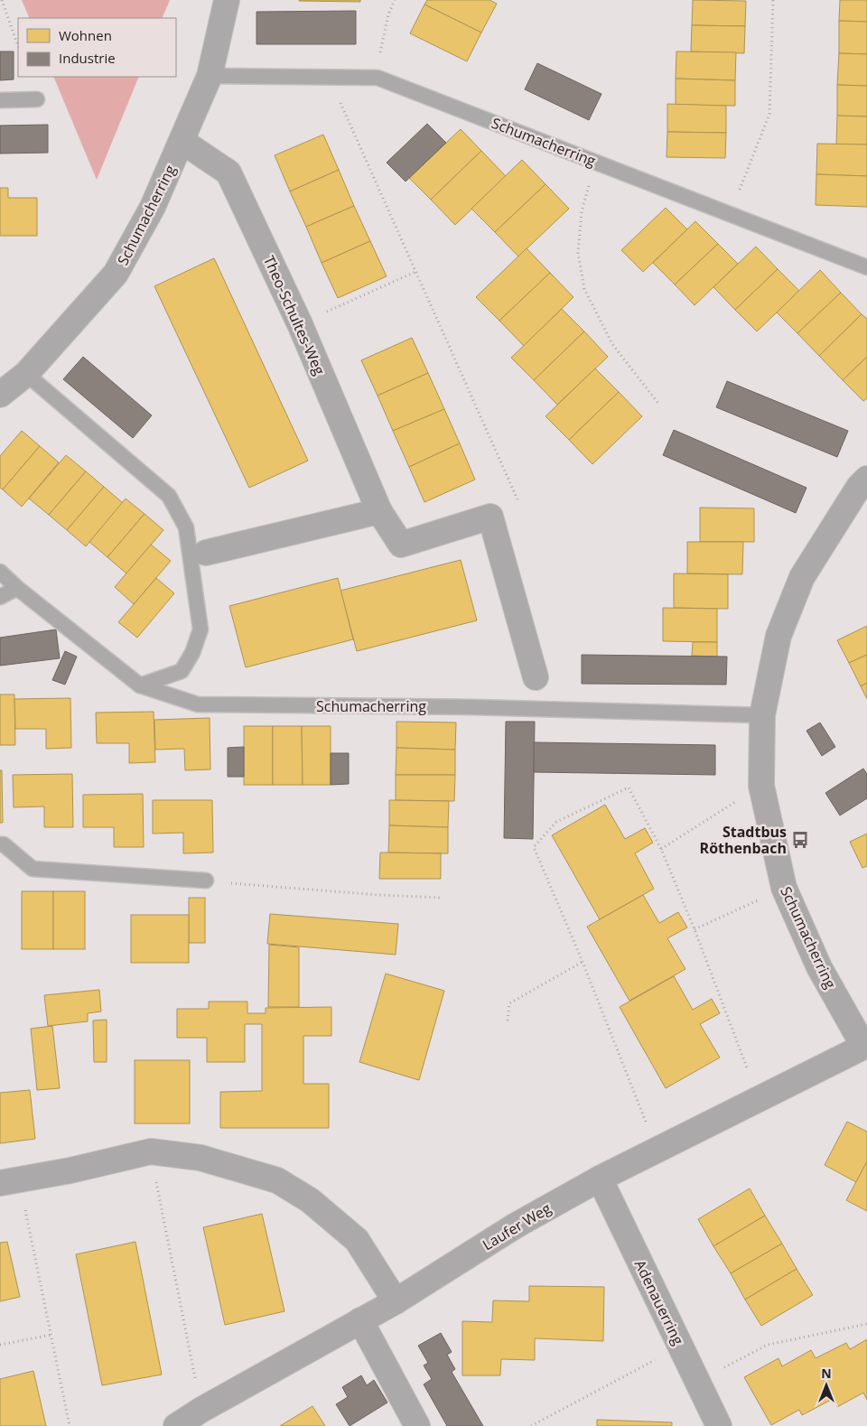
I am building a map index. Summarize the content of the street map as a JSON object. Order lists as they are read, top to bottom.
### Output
{
  "streets": {
    "street": [
      "Schumacherring",
      "Theo-Schultes-Weg",
      "Laufer Weg",
      "Adenauerring"
    ]
  },
  "crossings": [
    ["Schumacherring", "Theo-Schultes-Weg"],
    ["Schumacherring", "Laufer Weg"],
    ["Laufer Weg", "Adenauerring"]
  ],
  "places": {
    "bus stop": ["Stadtbus Röthenbach"]
  },
  "legend": ["Wohnen", "Industrie"],
  "north": "top"
}
